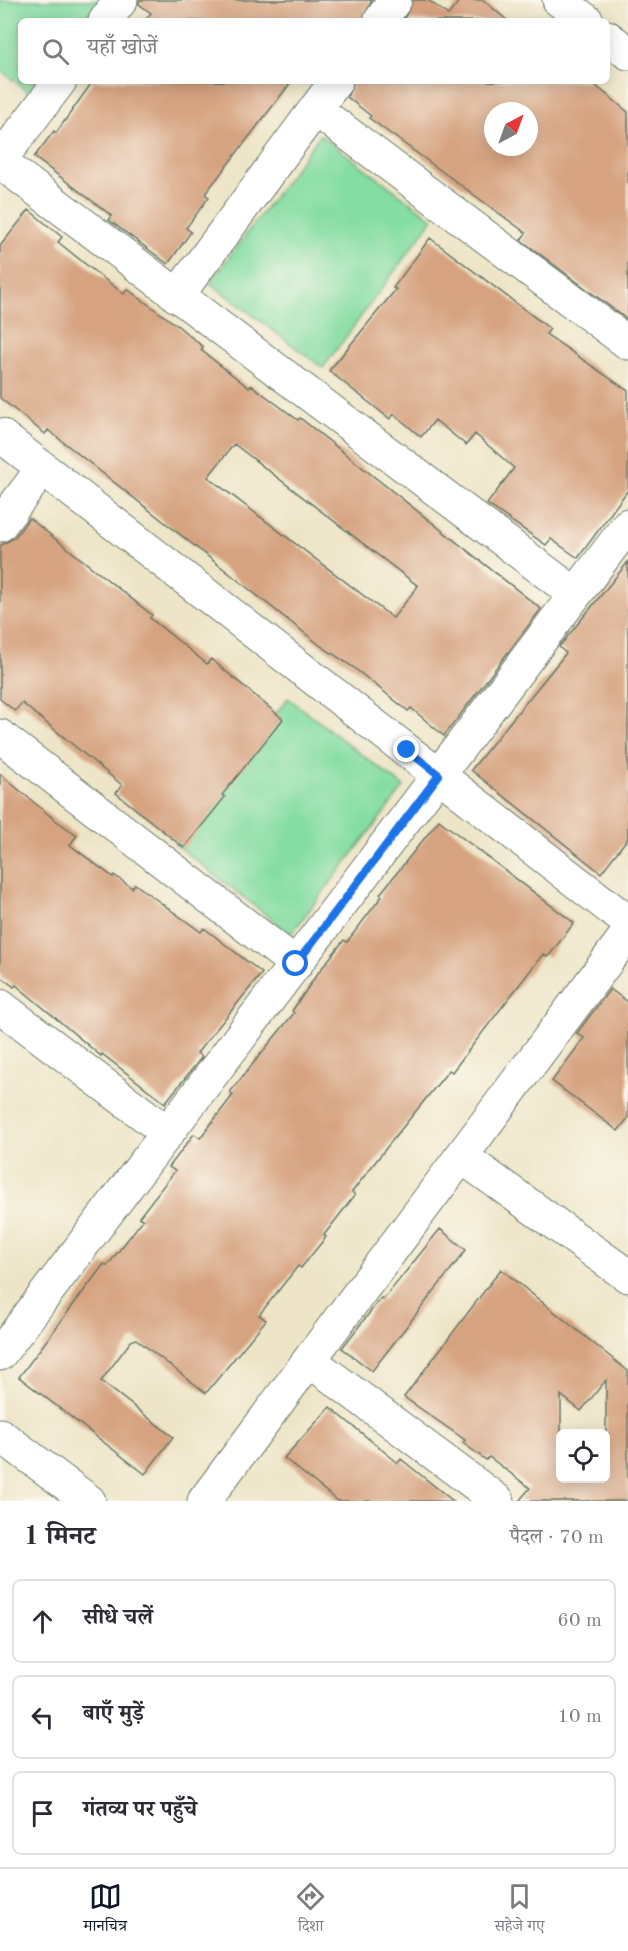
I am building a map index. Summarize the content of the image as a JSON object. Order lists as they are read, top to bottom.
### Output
{
  "north": "top right",
  "page": {
    "search": "यहाँ खोजें",
    "heading": ["1 मिनट", "पैदल · 70 m"],
    "list": [
      ["सीधे चलें", "60 m"],
      ["बाएँ मुड़ें", "10 m"],
      "गंतव्य पर पहुँचे"
    ],
    "nav": ["मानचित्र", "दिशा", "सहेजे गए"]
  }
}
